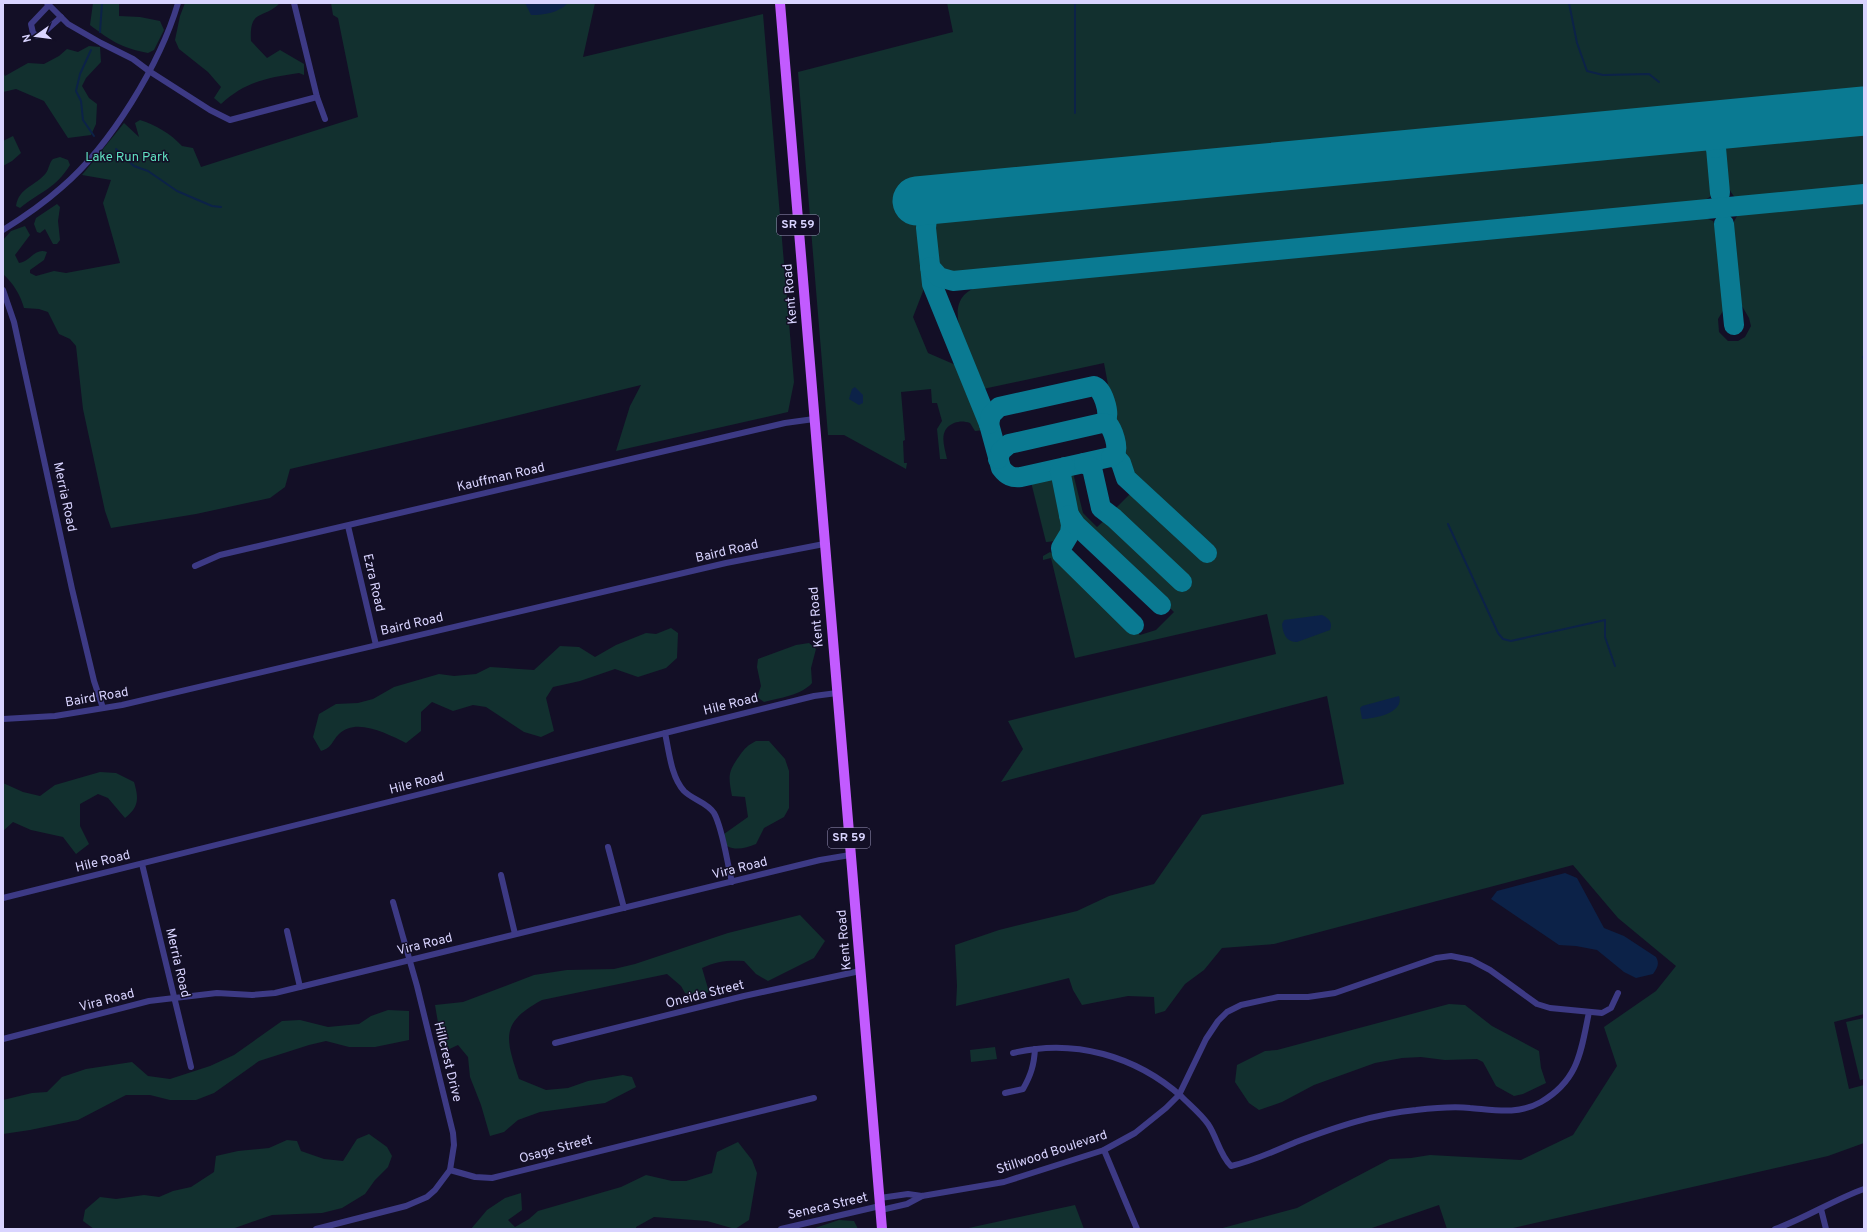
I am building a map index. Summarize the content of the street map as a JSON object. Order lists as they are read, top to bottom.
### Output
{
  "streets": {
    "main road": ["SR 59", "Kent Road"],
    "street": [
      "Kauffman Road",
      "Merria Road",
      "Baird Road",
      "Ezra Road",
      "Hile Road",
      "Vira Road",
      "Oneida Street",
      "Hillcrest Drive",
      "Osage Street",
      "Stillwood Boulevard",
      "Seneca Street"
    ]
  },
  "crossings": [
    ["Kent Road", "Kauffman Road"],
    ["Kent Road", "Baird Road"],
    ["Kent Road", "Hile Road"],
    ["Kent Road", "Vira Road"],
    ["Kent Road", "Oneida Street"],
    ["Kent Road", "Stillwood Boulevard"],
    ["Kent Road", "Seneca Street"],
    ["Kauffman Road", "Ezra Road"],
    ["Merria Road", "Baird Road"],
    ["Merria Road", "Hile Road"],
    ["Merria Road", "Vira Road"],
    ["Baird Road", "Ezra Road"],
    ["Vira Road", "Hillcrest Drive"],
    ["Hillcrest Drive", "Osage Street"],
    ["Stillwood Boulevard", "Seneca Street"]
  ],
  "parks": ["Lake Run Park"],
  "north": "left"
}
